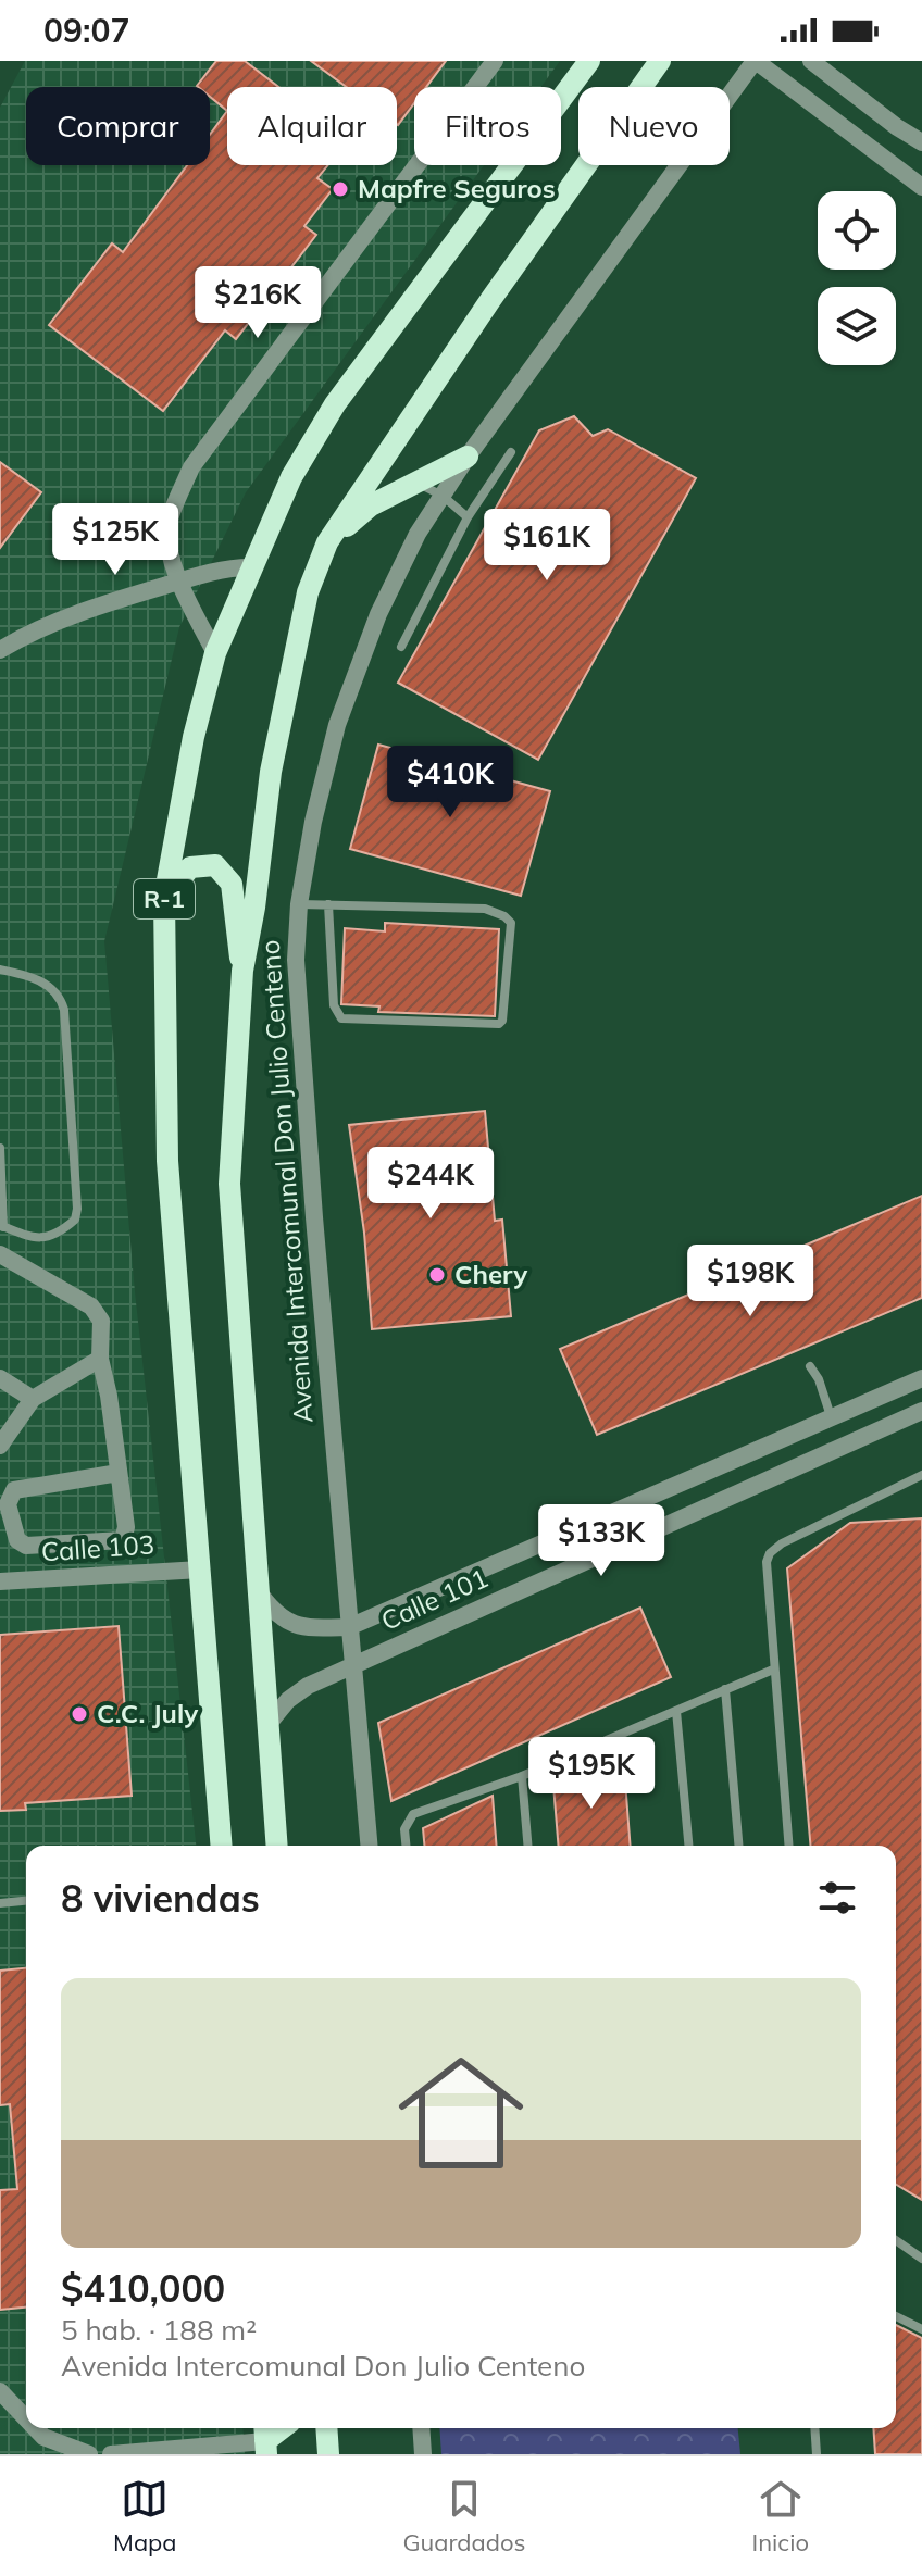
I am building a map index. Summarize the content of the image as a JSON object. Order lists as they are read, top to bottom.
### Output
{
  "streets": {
    "main road": ["R-1", "Avenida Intercomunal Don Julio Centeno"],
    "street": ["Calle 103", "Calle 101"]
  },
  "crossings": [
    ["R-1", "Calle 103"],
    ["Avenida Intercomunal Don Julio Centeno", "Calle 101"]
  ],
  "places": ["Mapfre Seguros", "Chery", "C.C. July"],
  "page": {
    "status": "09:07",
    "chip": [
      "Comprar",
      "Alquilar",
      "Filtros",
      "Nuevo"
    ],
    "price": [
      "$216K",
      "$125K",
      "$161K",
      "$410K",
      "$244K",
      "$198K",
      "$133K",
      "$195K"
    ],
    "heading": "8 viviendas",
    "list": [
      {
        "name": "$410,000",
        "note": "5 hab. · 188 m² · Avenida Intercomunal Don Julio Centeno"
      }
    ],
    "tabs": ["Mapa", "Guardados", "Inicio"]
  }
}
